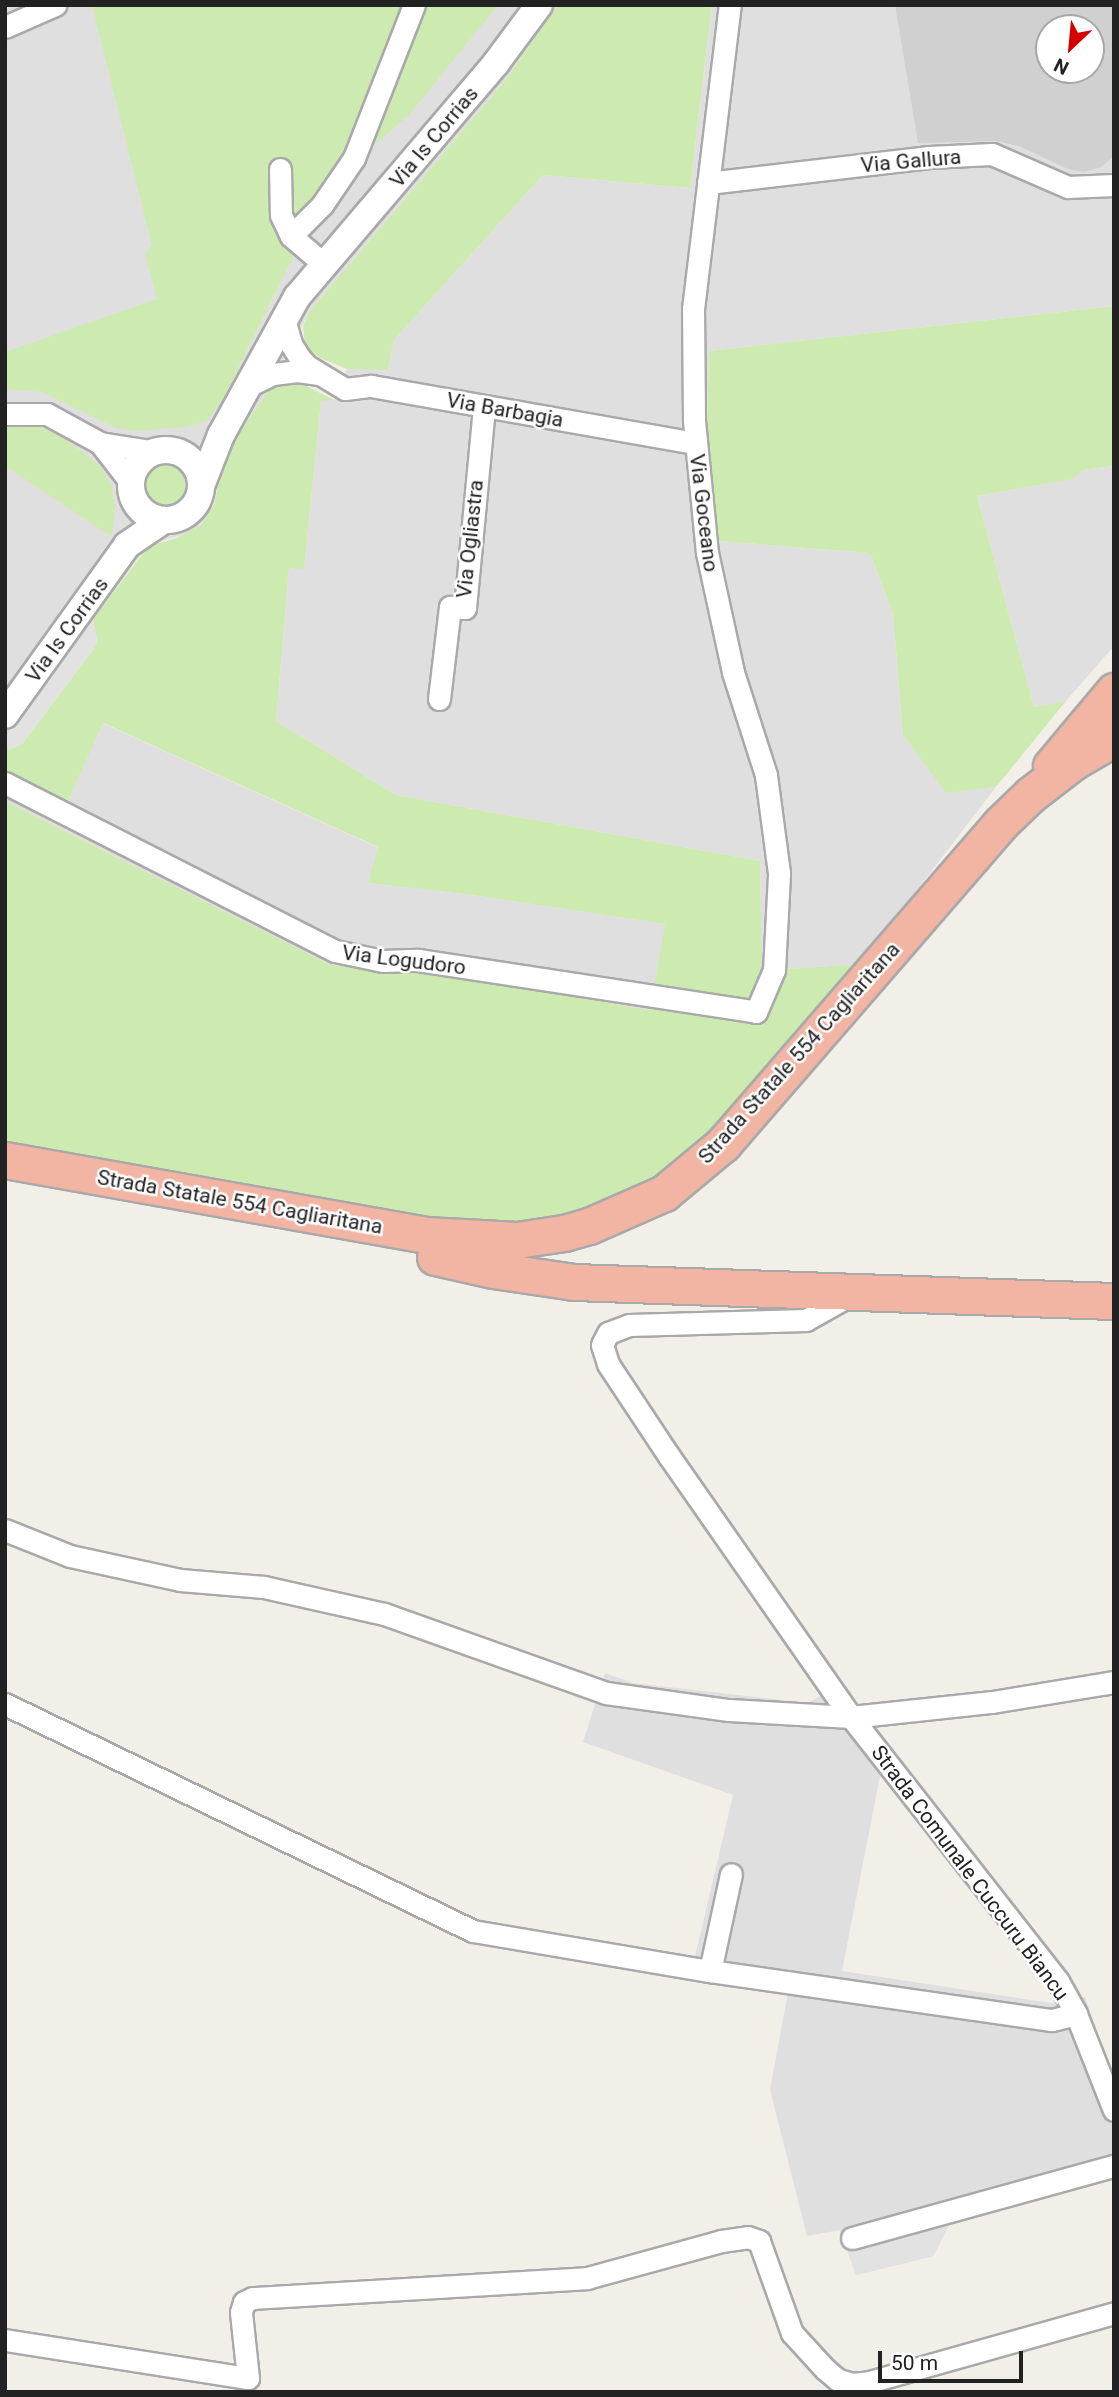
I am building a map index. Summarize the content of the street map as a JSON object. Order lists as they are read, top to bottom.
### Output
{
  "streets": {
    "highway": ["Strada Statale 554 Cagliaritana"],
    "street": [
      "Via Is Corrias",
      "Via Gallura",
      "Via Barbagia",
      "Via Goceano",
      "Via Ogliastra",
      "Via Logudoro",
      "Strada Comunale Cuccuru Biancu"
    ]
  },
  "crossings": [
    ["Via Gallura", "Via Goceano"],
    ["Via Barbagia", "Via Goceano"],
    ["Via Barbagia", "Via Ogliastra"],
    ["Via Goceano", "Via Logudoro"]
  ],
  "scale_bar": "50 m",
  "north": "bottom left"
}
